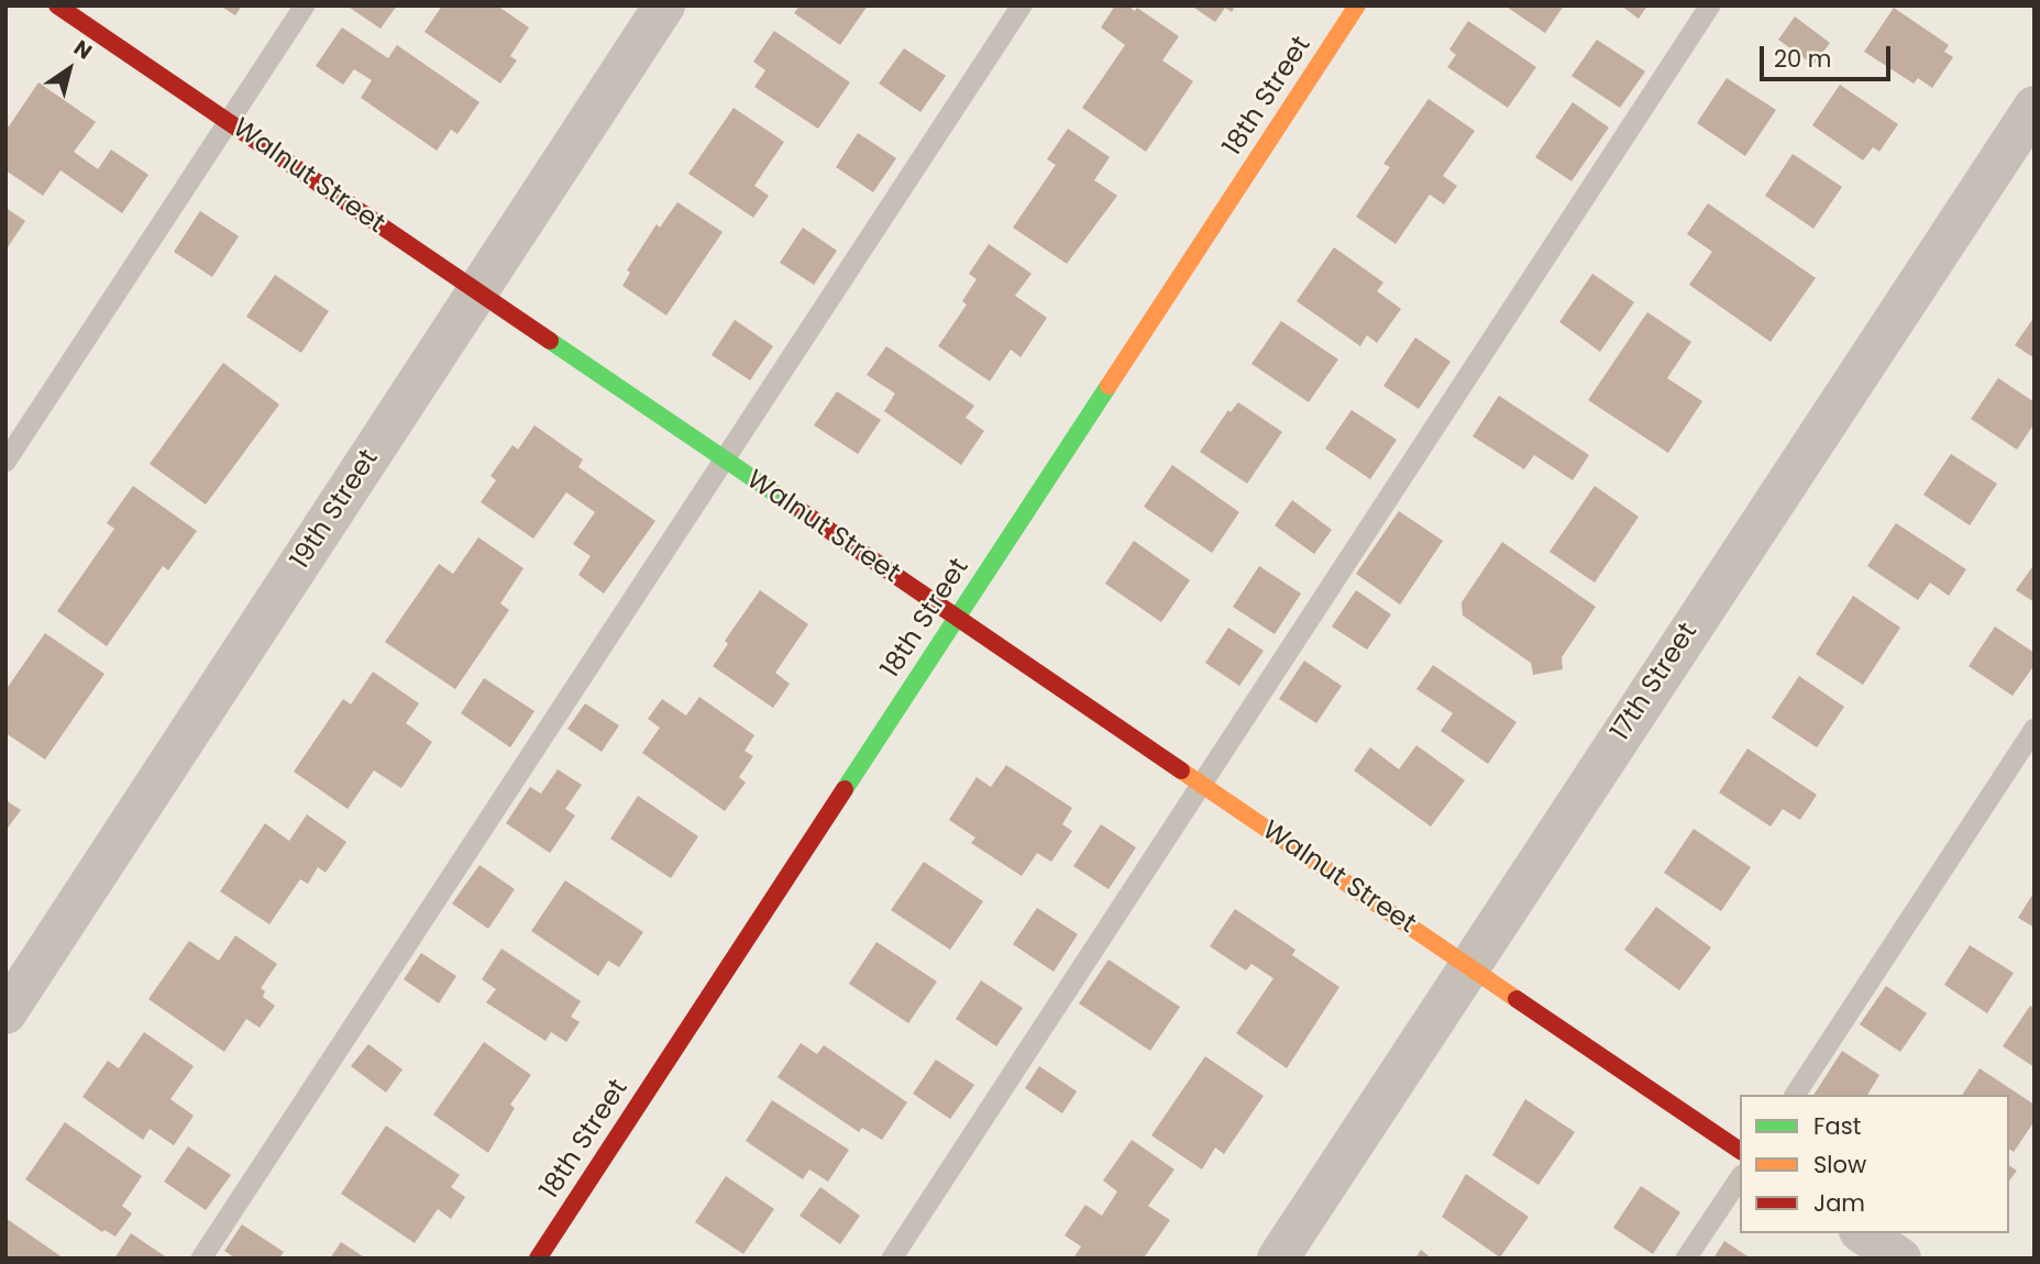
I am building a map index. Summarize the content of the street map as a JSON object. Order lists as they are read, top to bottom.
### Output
{
  "streets": {
    "street": [
      "18th Street",
      "Walnut Street",
      "19th Street",
      "17th Street"
    ]
  },
  "crossings": [
    ["18th Street", "Walnut Street"],
    ["Walnut Street", "19th Street"],
    ["Walnut Street", "17th Street"]
  ],
  "legend": ["Fast", "Slow", "Jam"],
  "scale_bar": "20 m",
  "north": "top right"
}
